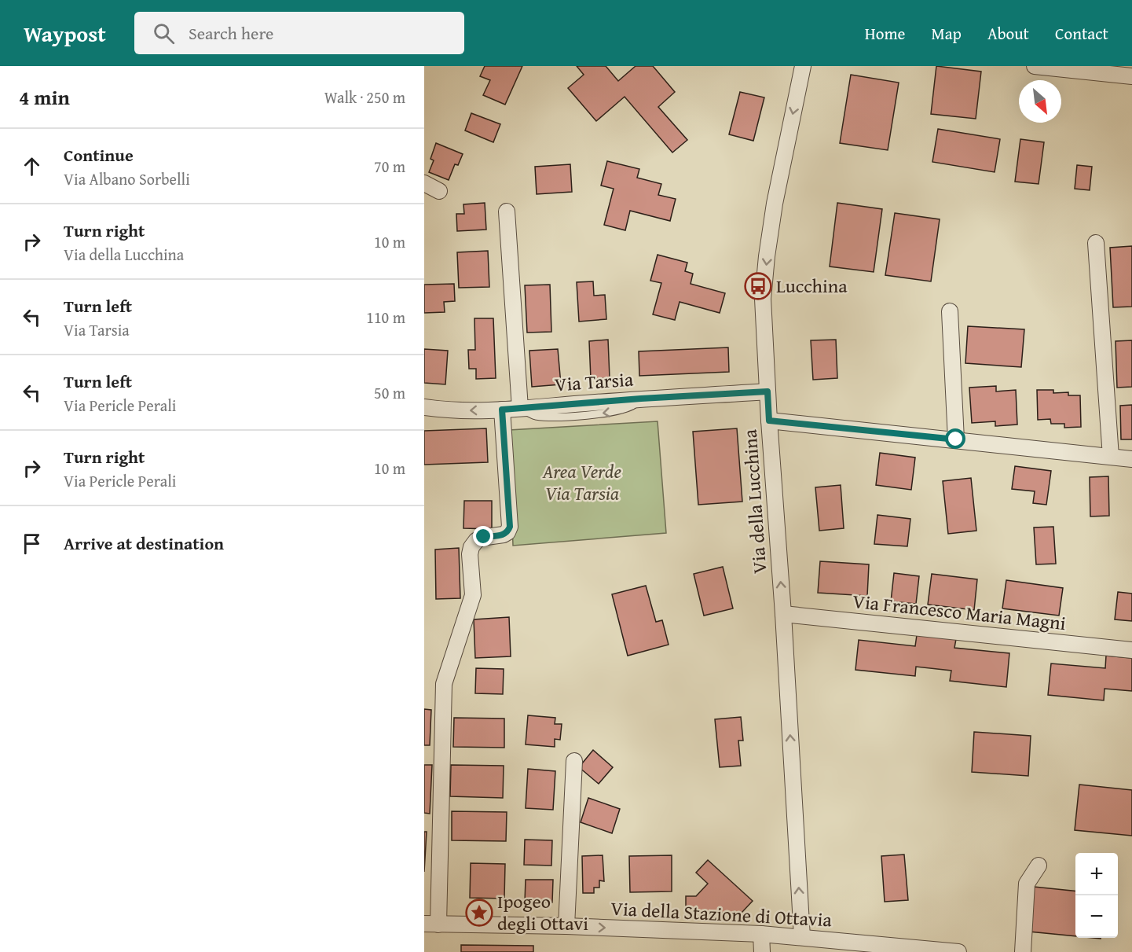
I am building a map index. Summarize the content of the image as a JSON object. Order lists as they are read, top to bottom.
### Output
{
  "streets": {
    "street": [
      "Via Tarsia",
      "Via della Lucchina",
      "Via Francesco Maria Magni",
      "Via della Stazione di Ottavia"
    ]
  },
  "crossings": [
    ["Via Tarsia", "Via della Lucchina"],
    ["Via della Lucchina", "Via Francesco Maria Magni"],
    ["Via della Lucchina", "Via della Stazione di Ottavia"]
  ],
  "one_way": ["Via Tarsia", "Via della Stazione di Ottavia"],
  "parks": ["Area Verde Via Tarsia"],
  "places": {
    "bus stop": ["Lucchina"],
    "place": ["Ipogeo degli Ottavi"]
  },
  "north": "bottom right",
  "page": {
    "header": "Waypost",
    "search": "Search here",
    "nav": [
      "Home",
      "Map",
      "About",
      "Contact"
    ],
    "heading": ["4 min", "Walk · 250 m"],
    "list": [
      ["Continue", "Via Albano Sorbelli", "70 m"],
      ["Turn right", "Via della Lucchina", "10 m"],
      ["Turn left", "Via Tarsia", "110 m"],
      ["Turn left", "Via Pericle Perali", "50 m"],
      ["Turn right", "Via Pericle Perali", "10 m"],
      "Arrive at destination"
    ],
    "map_buttons": ["+", "−"]
  }
}
